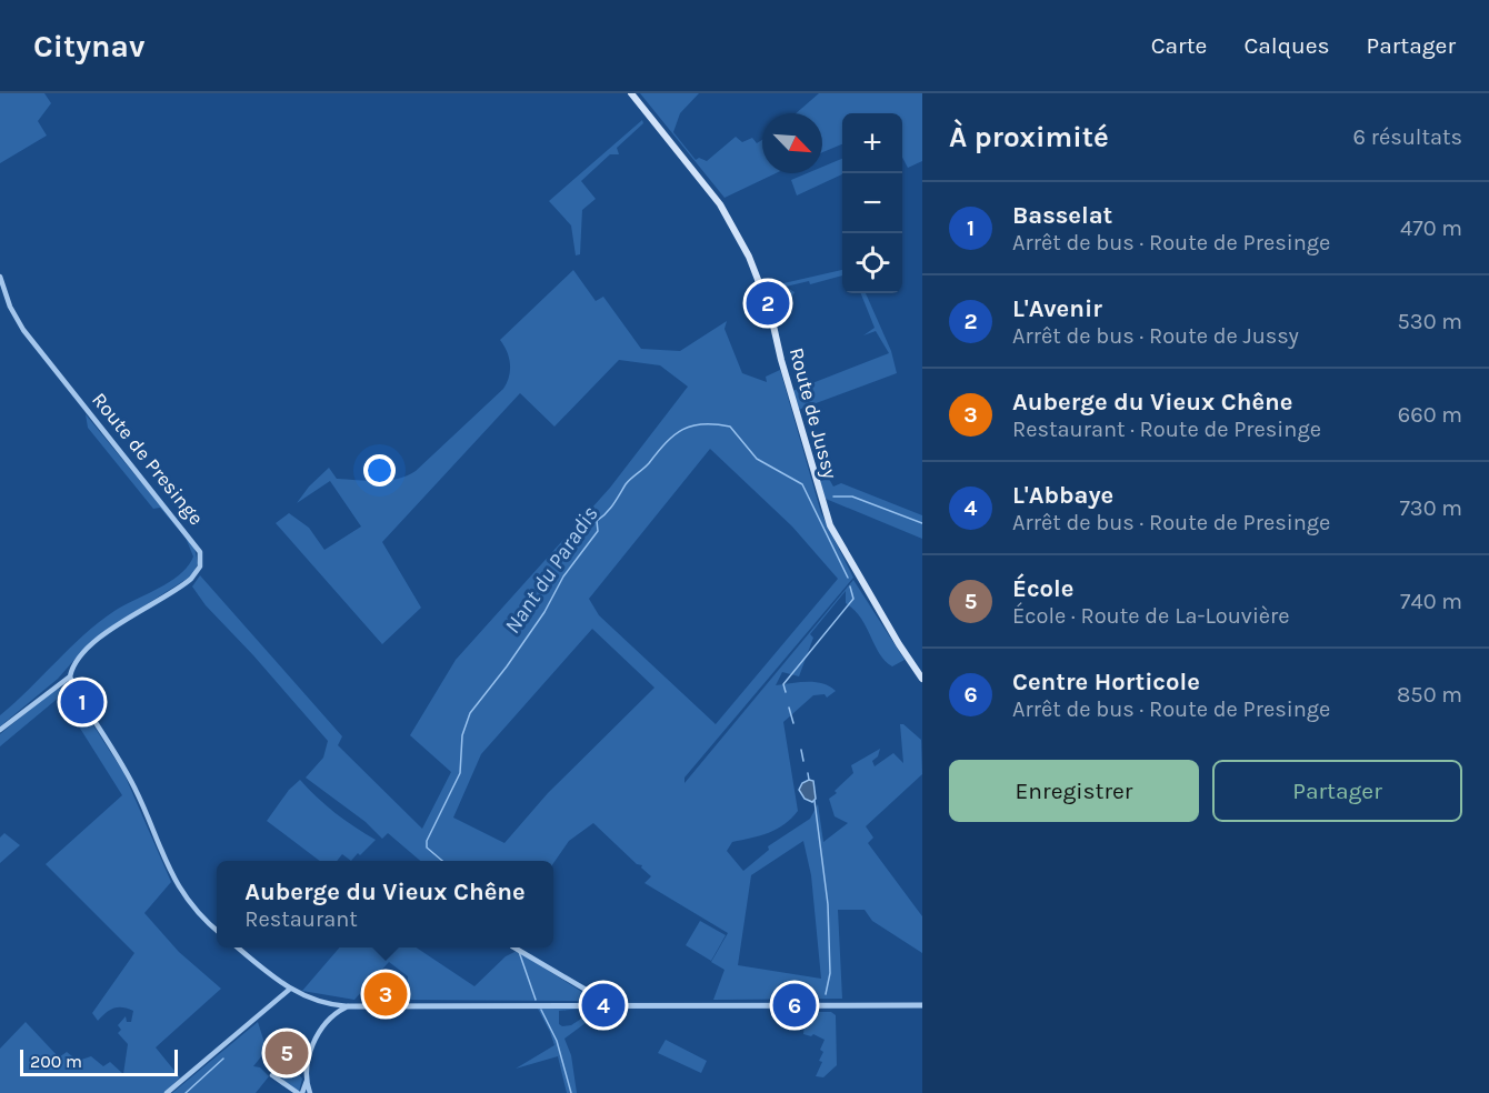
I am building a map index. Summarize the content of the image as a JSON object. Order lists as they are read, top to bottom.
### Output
{
  "streets": {
    "main road": ["Route de Jussy"],
    "street": ["Route de Presinge"]
  },
  "water": ["Nant du Paradis"],
  "scale_bar": "200 m",
  "north": "bottom right",
  "page": {
    "header": "Citynav",
    "nav": ["Carte", "Calques", "Partager"],
    "heading": ["À proximité", "6 résultats"],
    "map_buttons": ["+", "−"],
    "list": [
      {
        "mark": "1",
        "name": "Basselat",
        "note": "Arrêt de bus · Route de Presinge",
        "value": "470 m"
      },
      {
        "mark": "2",
        "name": "L'Avenir",
        "note": "Arrêt de bus · Route de Jussy",
        "value": "530 m"
      },
      {
        "mark": "3",
        "name": "Auberge du Vieux Chêne",
        "note": "Restaurant · Route de Presinge",
        "value": "660 m"
      },
      {
        "mark": "4",
        "name": "L'Abbaye",
        "note": "Arrêt de bus · Route de Presinge",
        "value": "730 m"
      },
      {
        "mark": "5",
        "name": "École",
        "note": "École · Route de La-Louvière",
        "value": "740 m"
      },
      {
        "mark": "6",
        "name": "Centre Horticole",
        "note": "Arrêt de bus · Route de Presinge",
        "value": "850 m"
      }
    ],
    "pins": [
      "2",
      "1",
      "3",
      "4",
      "6",
      "5"
    ],
    "buttons": ["Enregistrer", "Partager"],
    "popup": ["Auberge du Vieux Chêne", "Restaurant"],
    "scale": "200 m"
  }
}
